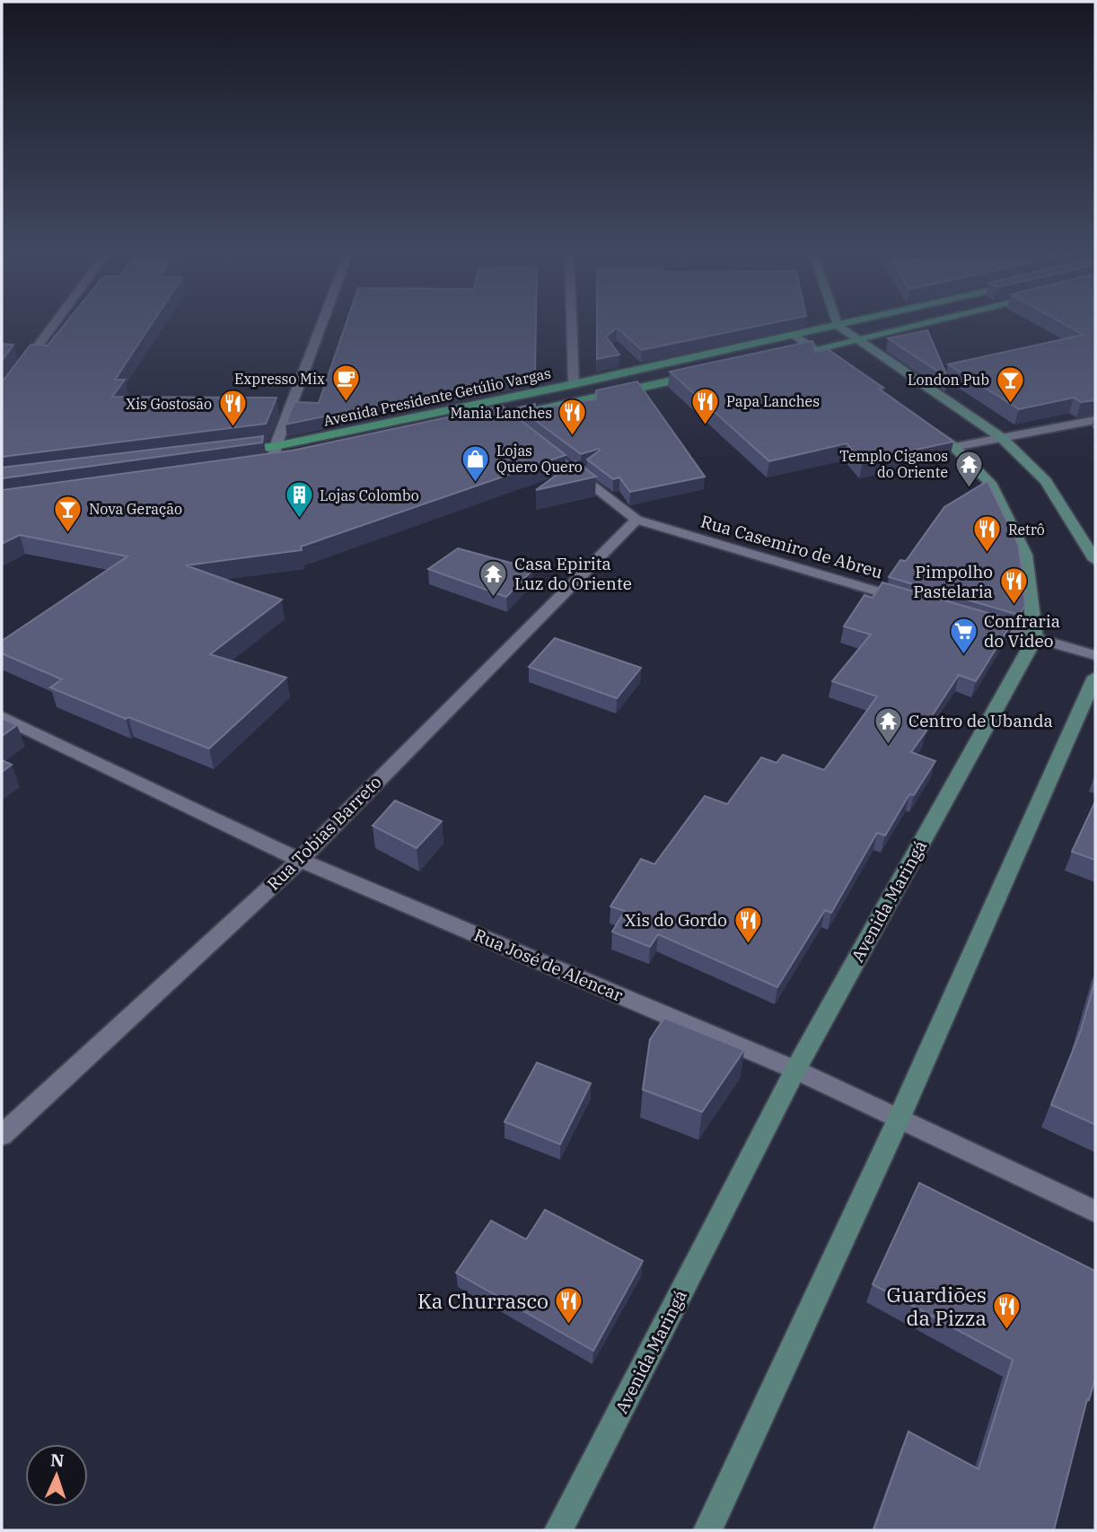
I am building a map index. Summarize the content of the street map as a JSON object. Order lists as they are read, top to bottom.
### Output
{
  "streets": {
    "main road": ["Avenida Presidente Getúlio Vargas", "Avenida Maringá"],
    "street": ["Rua Casemiro de Abreu", "Rua Tobias Barreto", "Rua José de Alencar"]
  },
  "crossings": [
    ["Avenida Presidente Getúlio Vargas", "Rua Casemiro de Abreu"],
    ["Rua Casemiro de Abreu", "Rua Tobias Barreto"],
    ["Rua Tobias Barreto", "Rua José de Alencar"],
    ["Avenida Maringá", "Rua José de Alencar"]
  ],
  "places": {
    "cafe": ["Expresso Mix"],
    "bar": ["London Pub", "Nova Geração"],
    "restaurant": [
      "Papa Lanches",
      "Xis Gostosão",
      "Mania Lanches",
      "Retrô",
      "Pimpolho Pastelaria",
      "Xis do Gordo",
      "Ka Churrasco",
      "Guardiões da Pizza"
    ],
    "shop": ["Lojas Quero Quero"],
    "temple": ["Templo Ciganos do Oriente", "Casa Epirita Luz do Oriente", "Centro de Ubanda"],
    "building": ["Lojas Colombo"],
    "supermarket": ["Confraria do Video"]
  },
  "north": "top"
}
